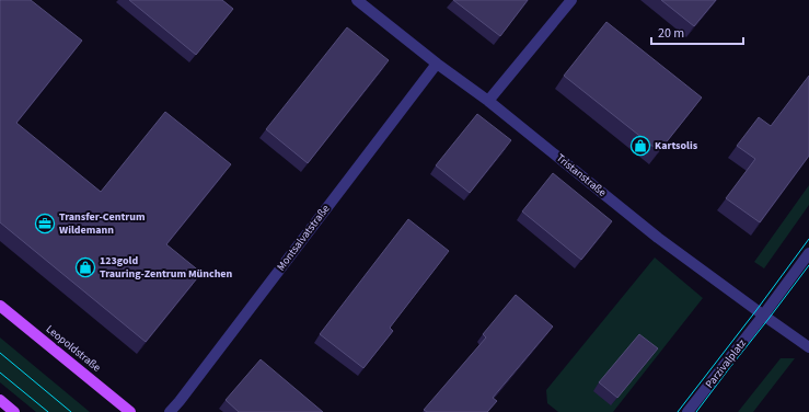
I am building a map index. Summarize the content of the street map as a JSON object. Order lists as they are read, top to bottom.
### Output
{
  "streets": {
    "main road": ["Leopoldstraße"],
    "street": ["Tristanstraße", "Montsalvatstraße", "Parzivalplatz"]
  },
  "crossings": [
    ["Tristanstraße", "Montsalvatstraße"],
    ["Tristanstraße", "Parzivalplatz"]
  ],
  "places": {
    "shop": ["Kartsolis", "123gold Trauring-Zentrum München"],
    "office": ["Transfer-Centrum Wildemann"]
  },
  "scale_bar": "20 m"
}
